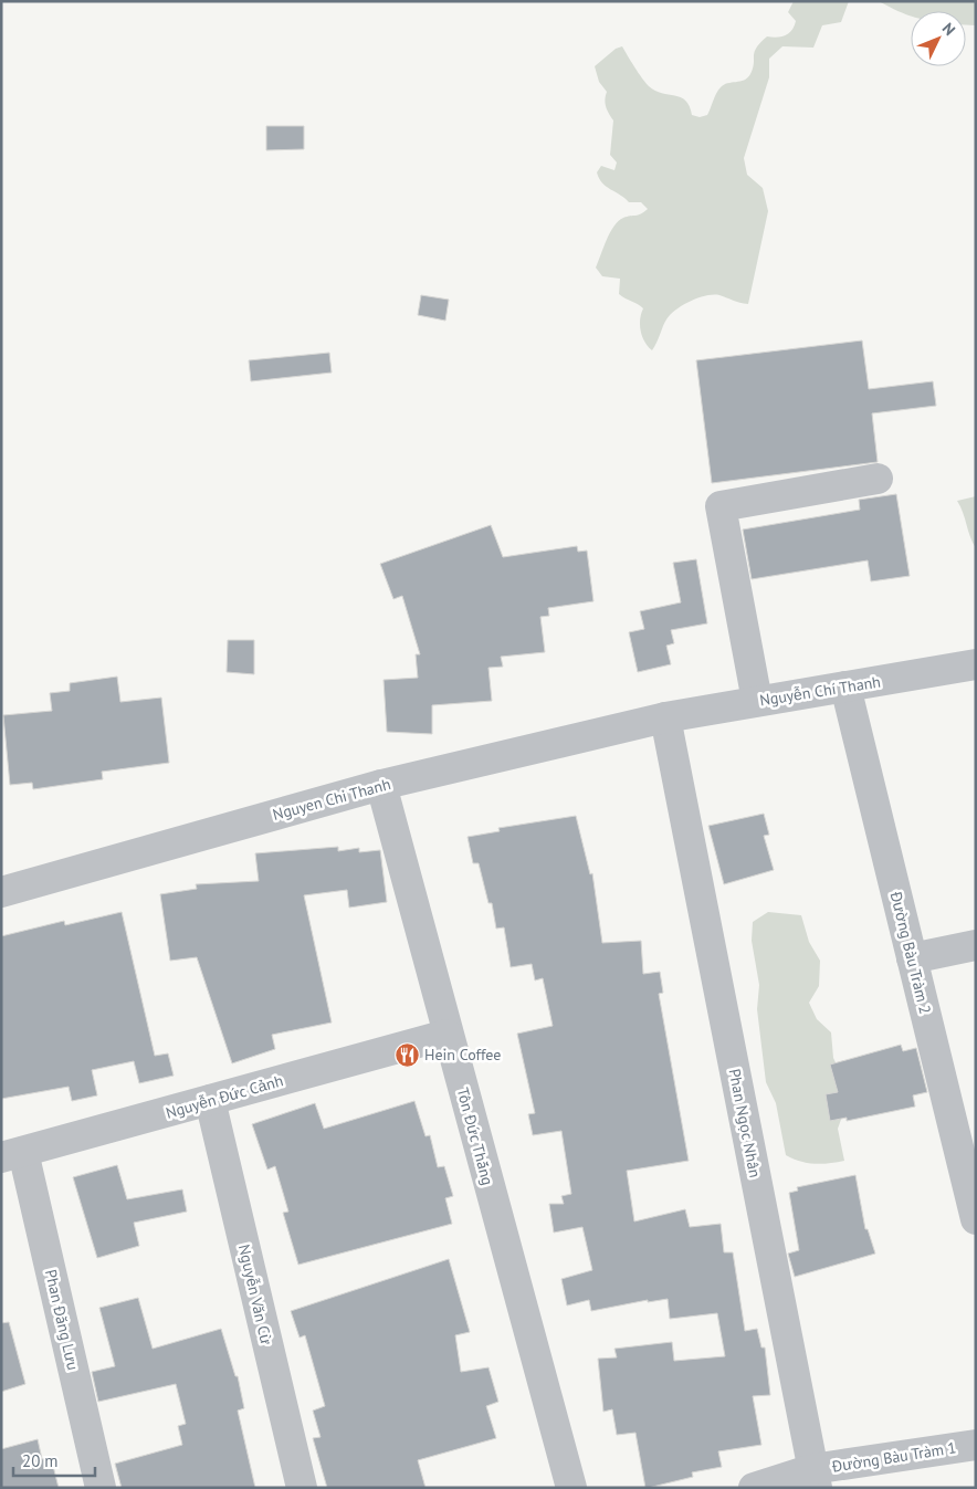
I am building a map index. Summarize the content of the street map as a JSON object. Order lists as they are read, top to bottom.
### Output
{
  "streets": {
    "street": [
      "Nguyễn Chí Thanh",
      "Nguyen Chi Thanh",
      "Đường Bàu Tràm 2",
      "Nguyễn Đức Cảnh",
      "Phan Ngọc Nhân",
      "Tôn Đức Thắng",
      "Nguyễn Văn Cừ",
      "Phan Đăng Lưu",
      "Đường Bàu Tràm 1"
    ]
  },
  "crossings": [
    ["Nguyễn Chí Thanh", "Nguyen Chi Thanh"],
    ["Nguyễn Chí Thanh", "Đường Bàu Tràm 2"],
    ["Nguyễn Chí Thanh", "Phan Ngọc Nhân"],
    ["Nguyen Chi Thanh", "Phan Ngọc Nhân"],
    ["Nguyen Chi Thanh", "Tôn Đức Thắng"],
    ["Nguyễn Đức Cảnh", "Tôn Đức Thắng"],
    ["Nguyễn Đức Cảnh", "Nguyễn Văn Cừ"],
    ["Nguyễn Đức Cảnh", "Phan Đăng Lưu"],
    ["Phan Ngọc Nhân", "Đường Bàu Tràm 1"]
  ],
  "places": {
    "restaurant": ["Hein Coffee"]
  },
  "scale_bar": "20 m",
  "north": "top right"
}
